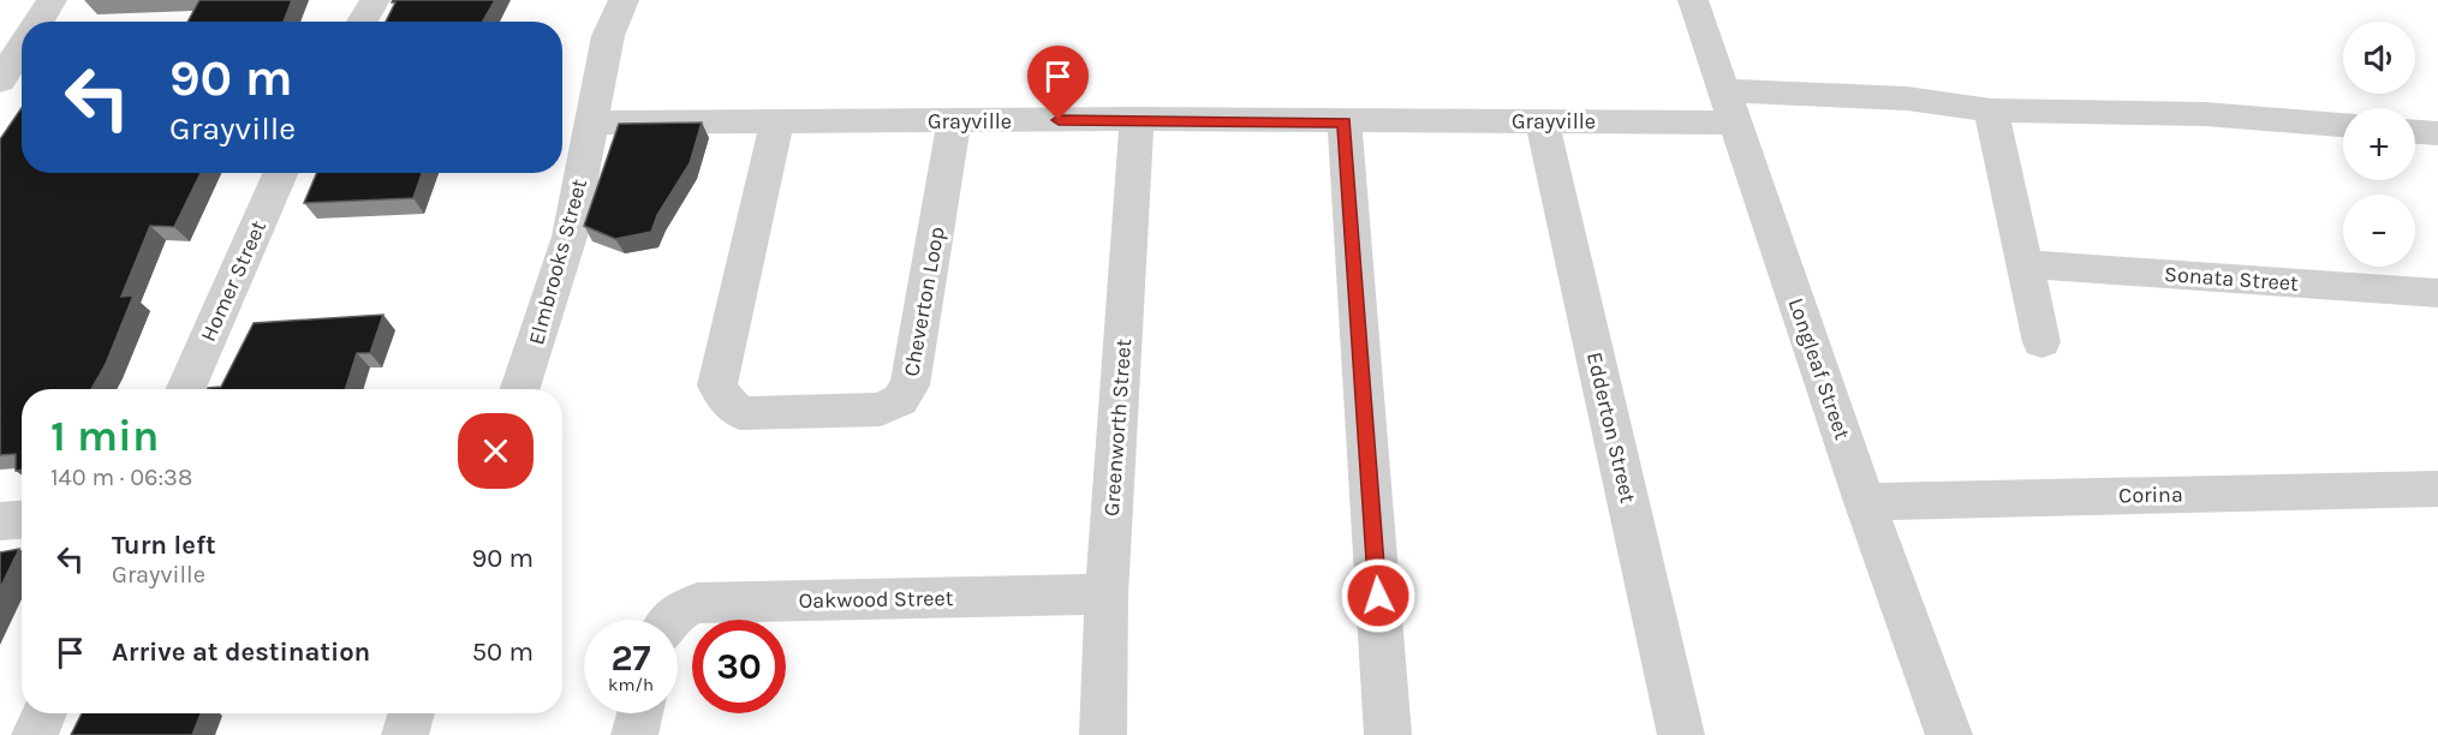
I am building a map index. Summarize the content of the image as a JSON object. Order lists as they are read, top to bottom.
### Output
{
  "streets": {
    "street": [
      "Grayville",
      "Elmbrooks Street",
      "Sonata Street",
      "Homer Street",
      "Cheverton Loop",
      "Longleaf Street",
      "Greenworth Street",
      "Edderton Street",
      "Corina",
      "Oakwood Street"
    ]
  },
  "crossings": [
    ["Grayville", "Elmbrooks Street"],
    ["Grayville", "Cheverton Loop"],
    ["Grayville", "Longleaf Street"],
    ["Grayville", "Greenworth Street"],
    ["Grayville", "Edderton Street"],
    ["Longleaf Street", "Corina"],
    ["Greenworth Street", "Oakwood Street"]
  ],
  "page": {
    "map_buttons": ["+", "−"],
    "turn": ["90 m", "Grayville"],
    "heading": ["1 min", "140 m · 06:38"],
    "list": [
      {
        "name": "Turn left",
        "note": "Grayville",
        "value": "90 m"
      },
      {
        "name": "Arrive at destination",
        "value": "50 m"
      }
    ],
    "speed": "27 km/h",
    "limit": "30"
  }
}
